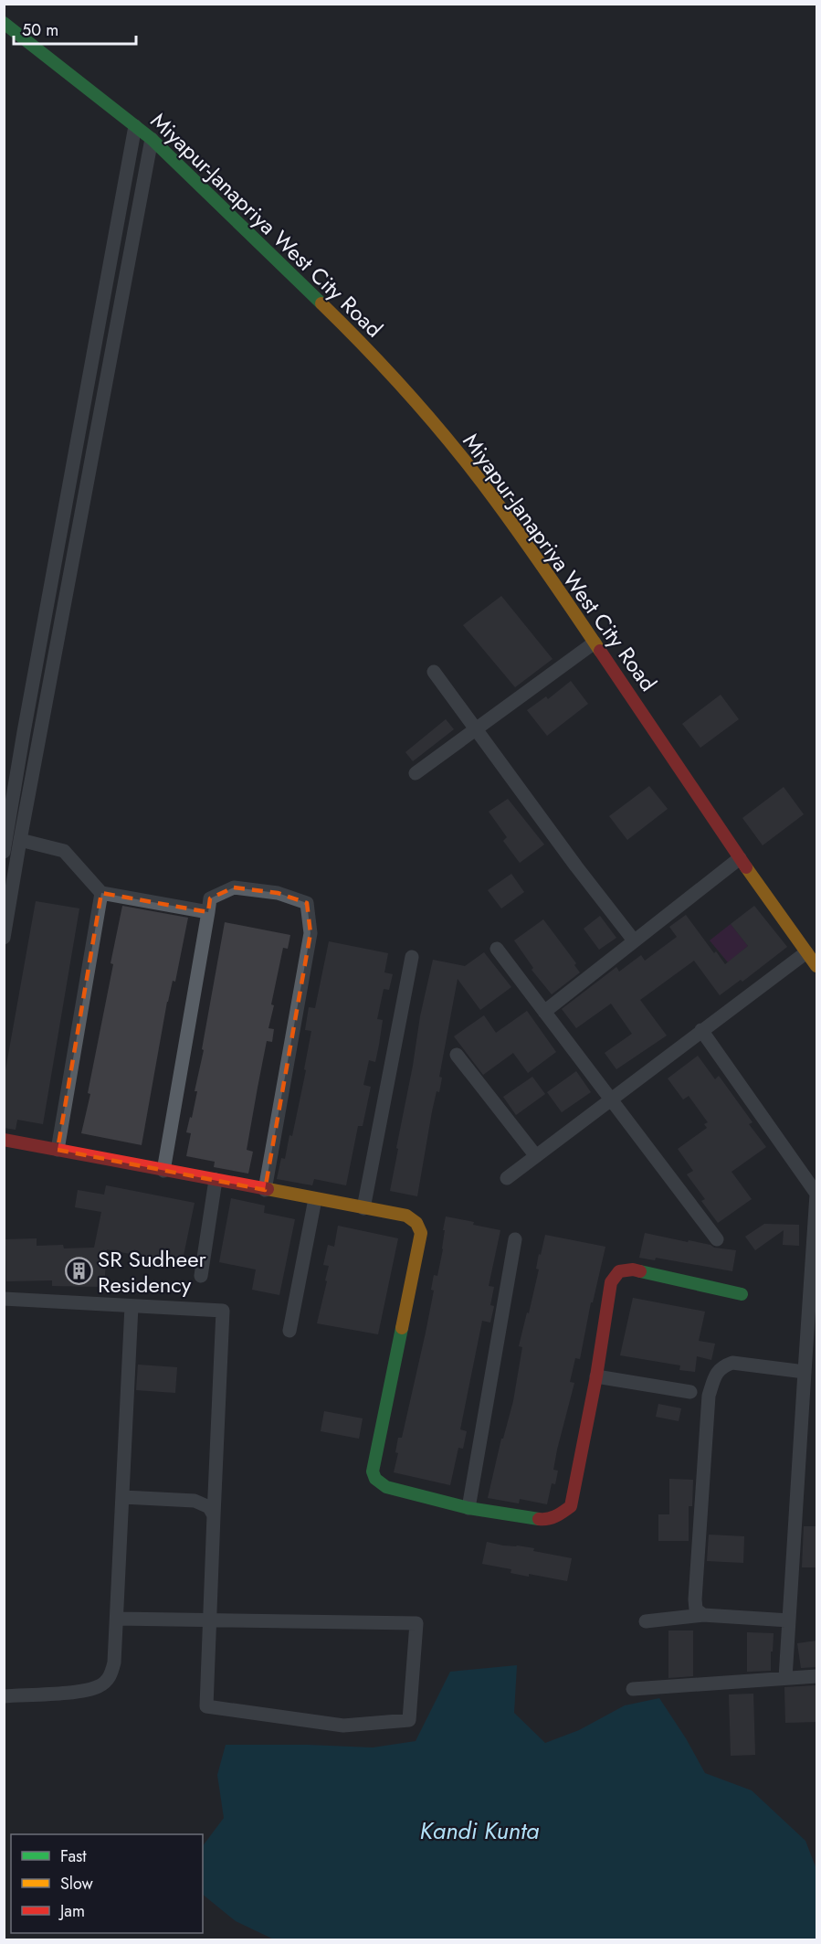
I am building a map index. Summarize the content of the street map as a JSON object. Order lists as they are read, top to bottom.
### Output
{
  "streets": {
    "street": ["Miyapur-Janapriya West City Road"]
  },
  "water": ["Kandi Kunta"],
  "places": {
    "building": ["SR Sudheer Residency"]
  },
  "legend": ["Fast", "Slow", "Jam"],
  "scale_bar": "50 m"
}
